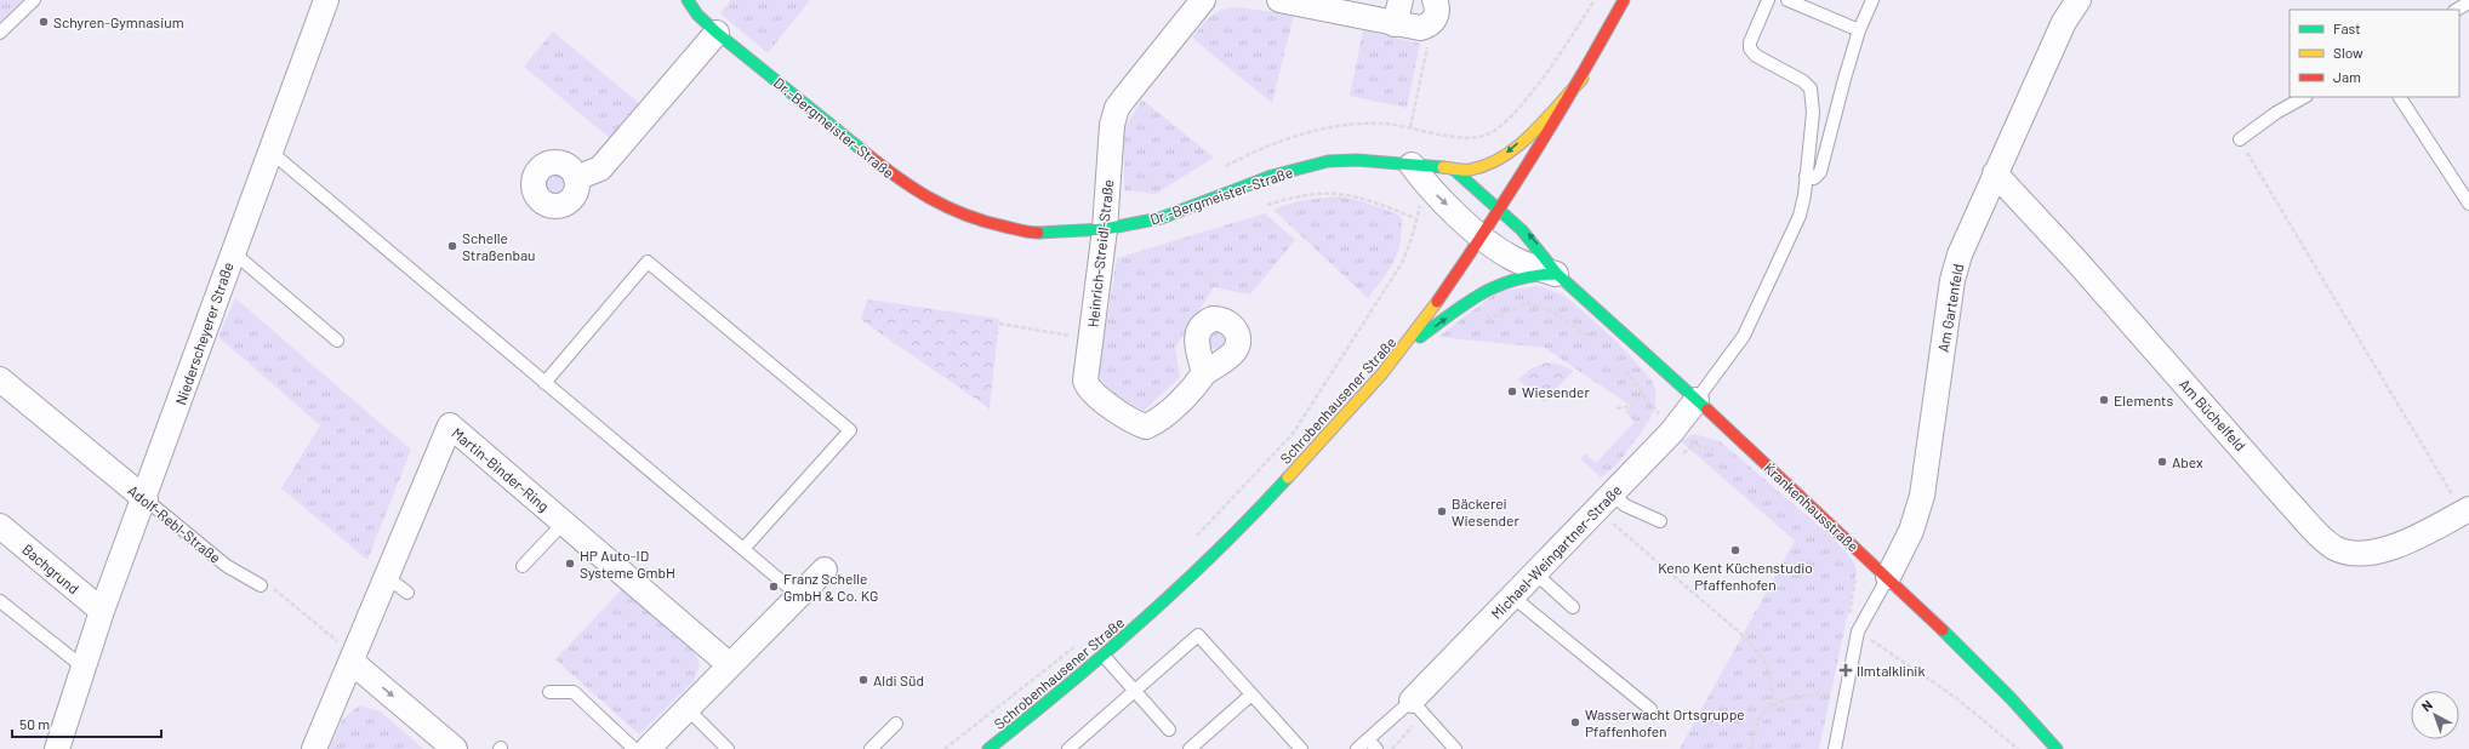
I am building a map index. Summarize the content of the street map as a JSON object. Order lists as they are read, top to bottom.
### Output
{
  "streets": {
    "street": [
      "Dr.-Bergmeister-Straße",
      "Heinrich-Streidl-Straße",
      "Am Gartenfeld",
      "Niederscheyerer Straße",
      "Schrobenhausener Straße",
      "Am Büchelfeld",
      "Martin-Binder-Ring",
      "Krankenhausstraße",
      "Adolf-Rebl-Straße",
      "Michael-Weingartner-Straße",
      "Bachgrund"
    ]
  },
  "crossings": [
    ["Dr.-Bergmeister-Straße", "Heinrich-Streidl-Straße"],
    ["Dr.-Bergmeister-Straße", "Schrobenhausener Straße"],
    ["Am Gartenfeld", "Am Büchelfeld"],
    ["Am Gartenfeld", "Krankenhausstraße"],
    ["Niederscheyerer Straße", "Adolf-Rebl-Straße"],
    ["Niederscheyerer Straße", "Bachgrund"],
    ["Schrobenhausener Straße", "Krankenhausstraße"],
    ["Krankenhausstraße", "Michael-Weingartner-Straße"]
  ],
  "places": {
    "other": [
      "Schyren-Gymnasium",
      "Schelle Straßenbau",
      "Wiesender",
      "Elements",
      "Abex",
      "Bäckerei Wiesender",
      "Keno Kent Küchenstudio Pfaffenhofen",
      "HP Auto-ID Systeme GmbH",
      "Franz Schelle GmbH & Co. KG",
      "Aldi Süd",
      "Wasserwacht Ortsgruppe Pfaffenhofen"
    ],
    "health": ["Ilmtalklinik"]
  },
  "legend": ["Fast", "Slow", "Jam"],
  "scale_bar": "50 m",
  "north": "top left"
}
